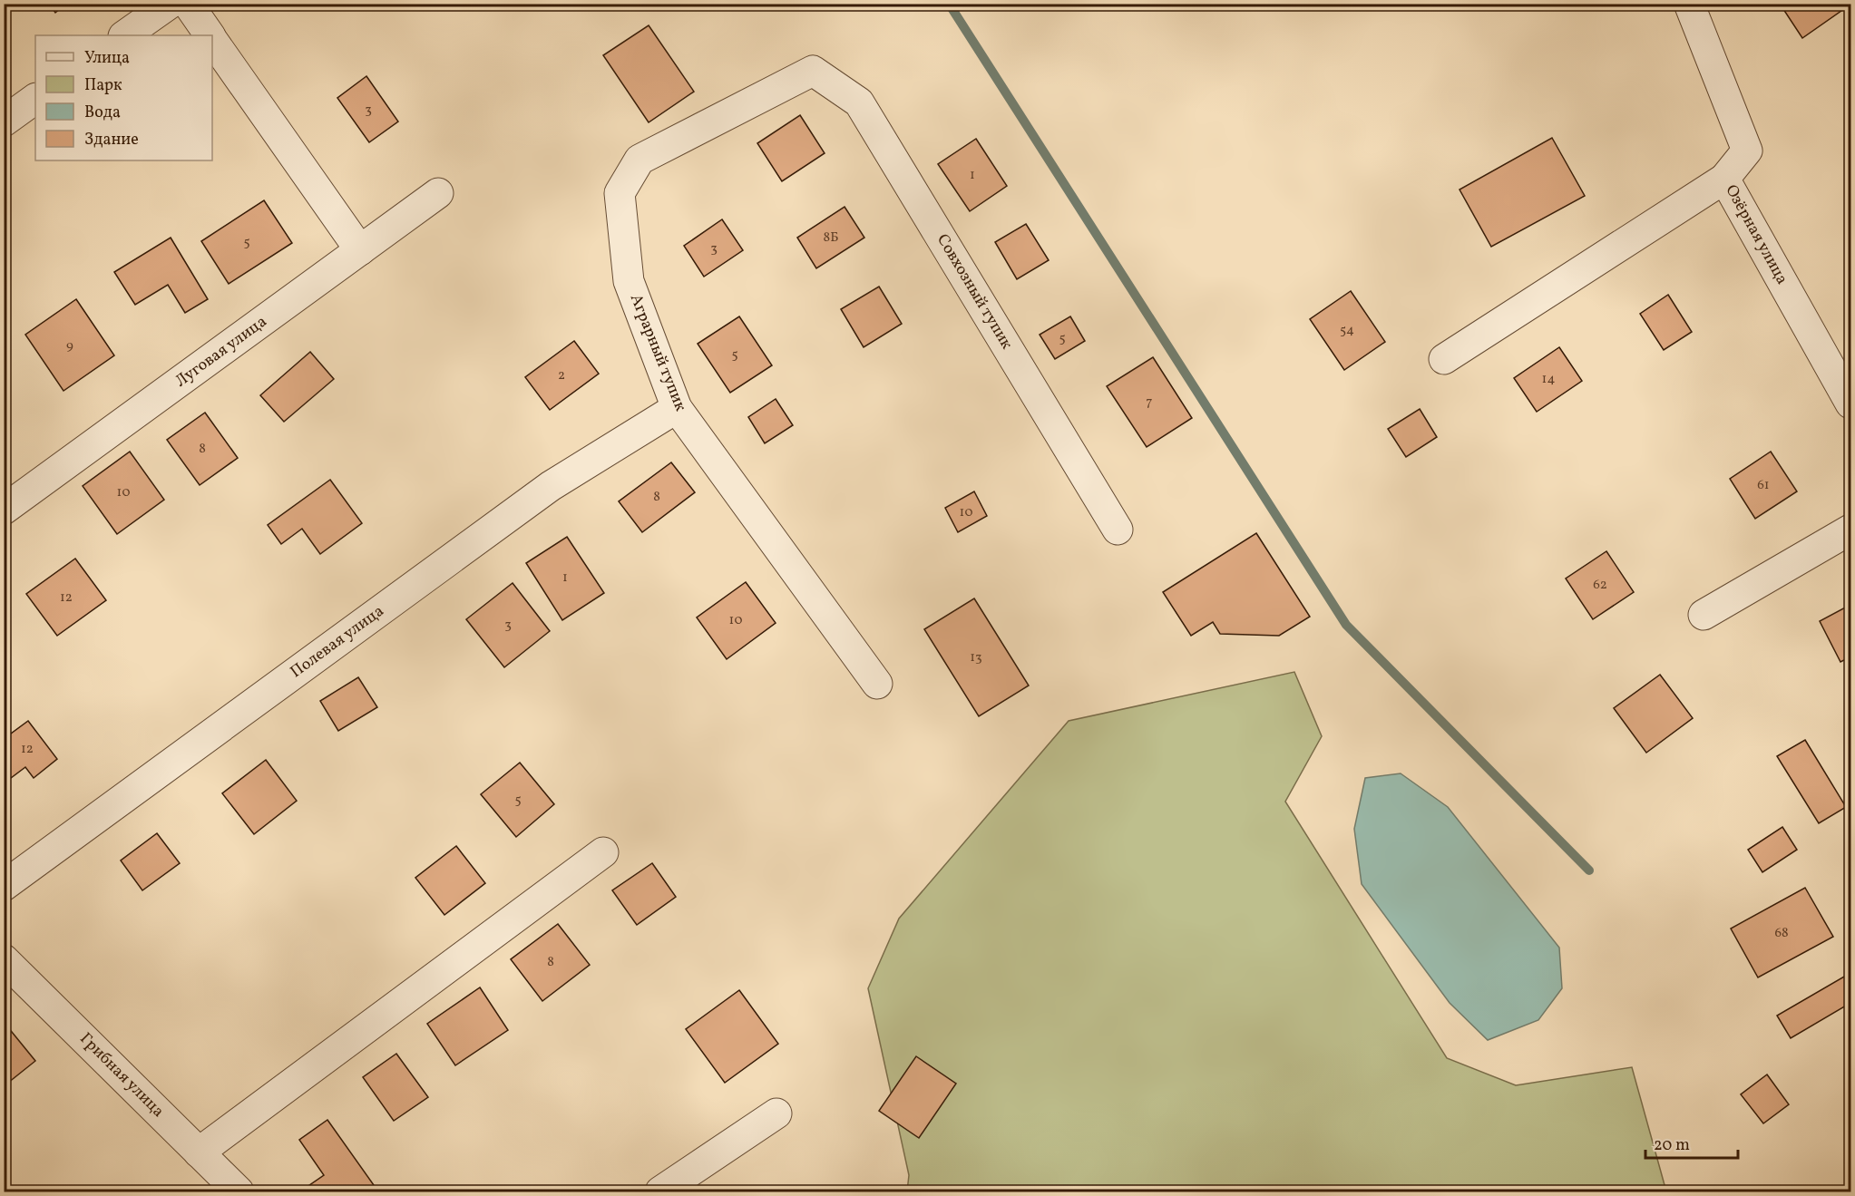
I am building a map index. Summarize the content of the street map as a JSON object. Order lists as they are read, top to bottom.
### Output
{
  "streets": {
    "street": [
      "Озёрная улица",
      "Совхозный тупик",
      "Луговая улица",
      "Аграрный тупик",
      "Полевая улица",
      "Грибная улица"
    ]
  },
  "crossings": [
    ["Совхозный тупик", "Аграрный тупик"],
    ["Аграрный тупик", "Полевая улица"]
  ],
  "house_numbers": [
    "3",
    "1",
    "8Б",
    "5",
    "3",
    "54",
    "5",
    "9",
    "5",
    "2",
    "14",
    "7",
    "8",
    "61",
    "10",
    "8",
    "10",
    "1",
    "62",
    "12",
    "10",
    "3",
    "13",
    "12",
    "5",
    "68",
    "8"
  ],
  "legend": [
    "Улица",
    "Парк",
    "Вода",
    "Здание"
  ],
  "scale_bar": "20 m"
}
